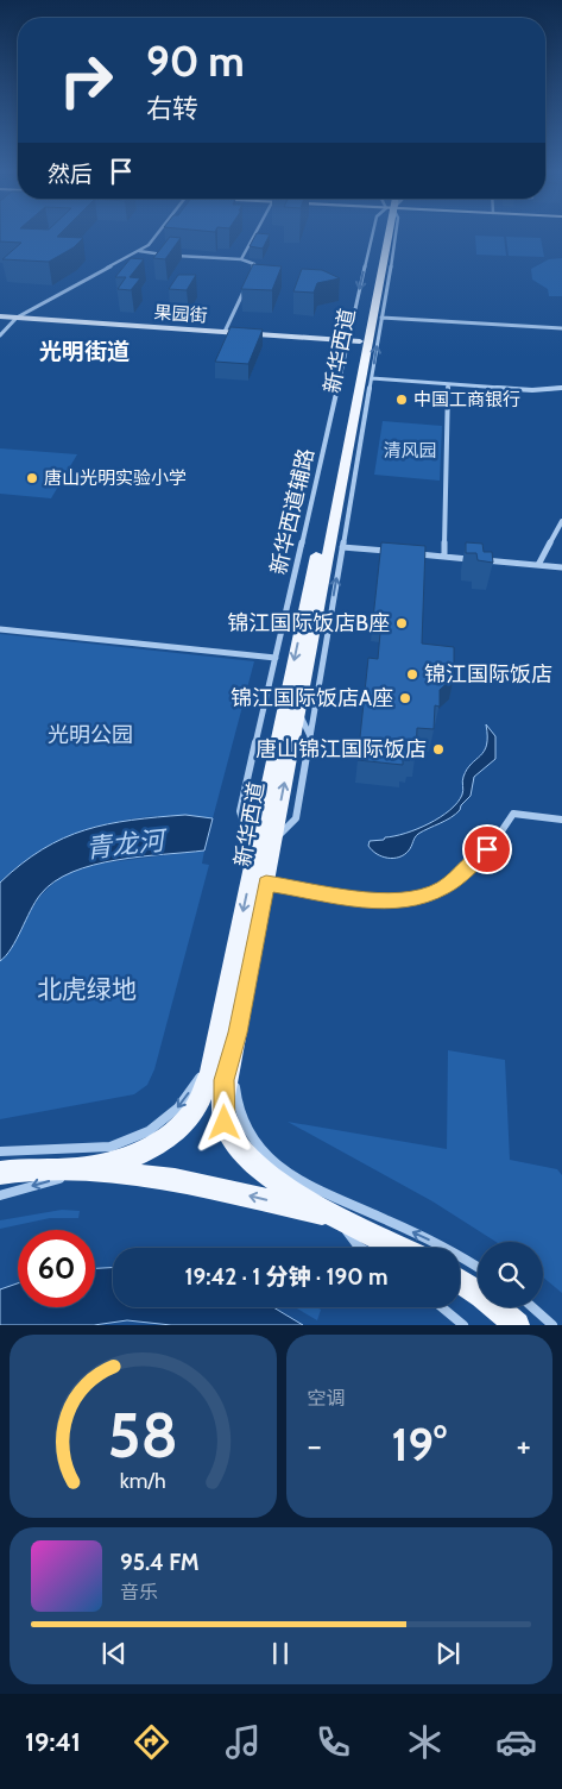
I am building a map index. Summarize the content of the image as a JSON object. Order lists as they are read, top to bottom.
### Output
{
  "streets": {
    "main road": ["果园街", "新华西道"],
    "street": ["新华西道辅路"]
  },
  "crossings": [
    ["果园街", "新华西道"],
    ["果园街", "新华西道辅路"],
    ["新华西道", "新华西道辅路"]
  ],
  "districts": ["光明街道"],
  "water": ["青龙河"],
  "parks": ["清风园", "光明公园", "北虎绿地"],
  "places": [
    "中国工商银行",
    "唐山光明实验小学",
    "锦江国际饭店B座",
    "锦江国际饭店",
    "锦江国际饭店A座",
    "唐山锦江国际饭店"
  ],
  "page": {
    "turn": ["90 m", "右转"],
    "then": "然后",
    "limit": "60",
    "trip": "19:42 · 1 分钟 · 190 m",
    "tile": "空调",
    "heat": ["−", "19°", "+"],
    "song": ["95.4 FM", "音乐"],
    "tabs": "19:41",
    "gauge": ["58", "km/h"]
  }
}
